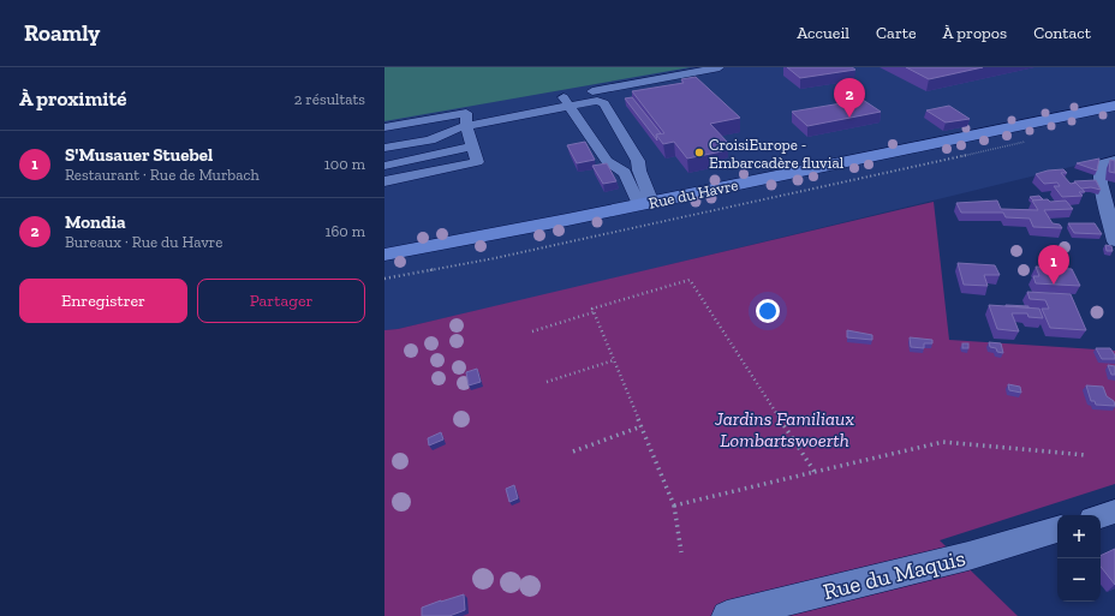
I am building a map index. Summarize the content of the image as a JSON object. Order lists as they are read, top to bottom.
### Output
{
  "streets": {
    "main road": ["Rue du Havre"],
    "street": ["Rue du Maquis"]
  },
  "parks": ["Jardins Familiaux Lombartswoerth"],
  "places": ["CroisiEurope - Embarcadère fluvial"],
  "page": {
    "header": "Roamly",
    "nav": [
      "Accueil",
      "Carte",
      "À propos",
      "Contact"
    ],
    "heading": ["À proximité", "2 résultats"],
    "pins": ["2", "1"],
    "list": [
      {
        "mark": "1",
        "name": "S'Musauer Stuebel",
        "note": "Restaurant · Rue de Murbach",
        "value": "100 m"
      },
      {
        "mark": "2",
        "name": "Mondia",
        "note": "Bureaux · Rue du Havre",
        "value": "160 m"
      }
    ],
    "buttons": ["Enregistrer", "Partager"],
    "map_buttons": ["+", "−"]
  }
}
